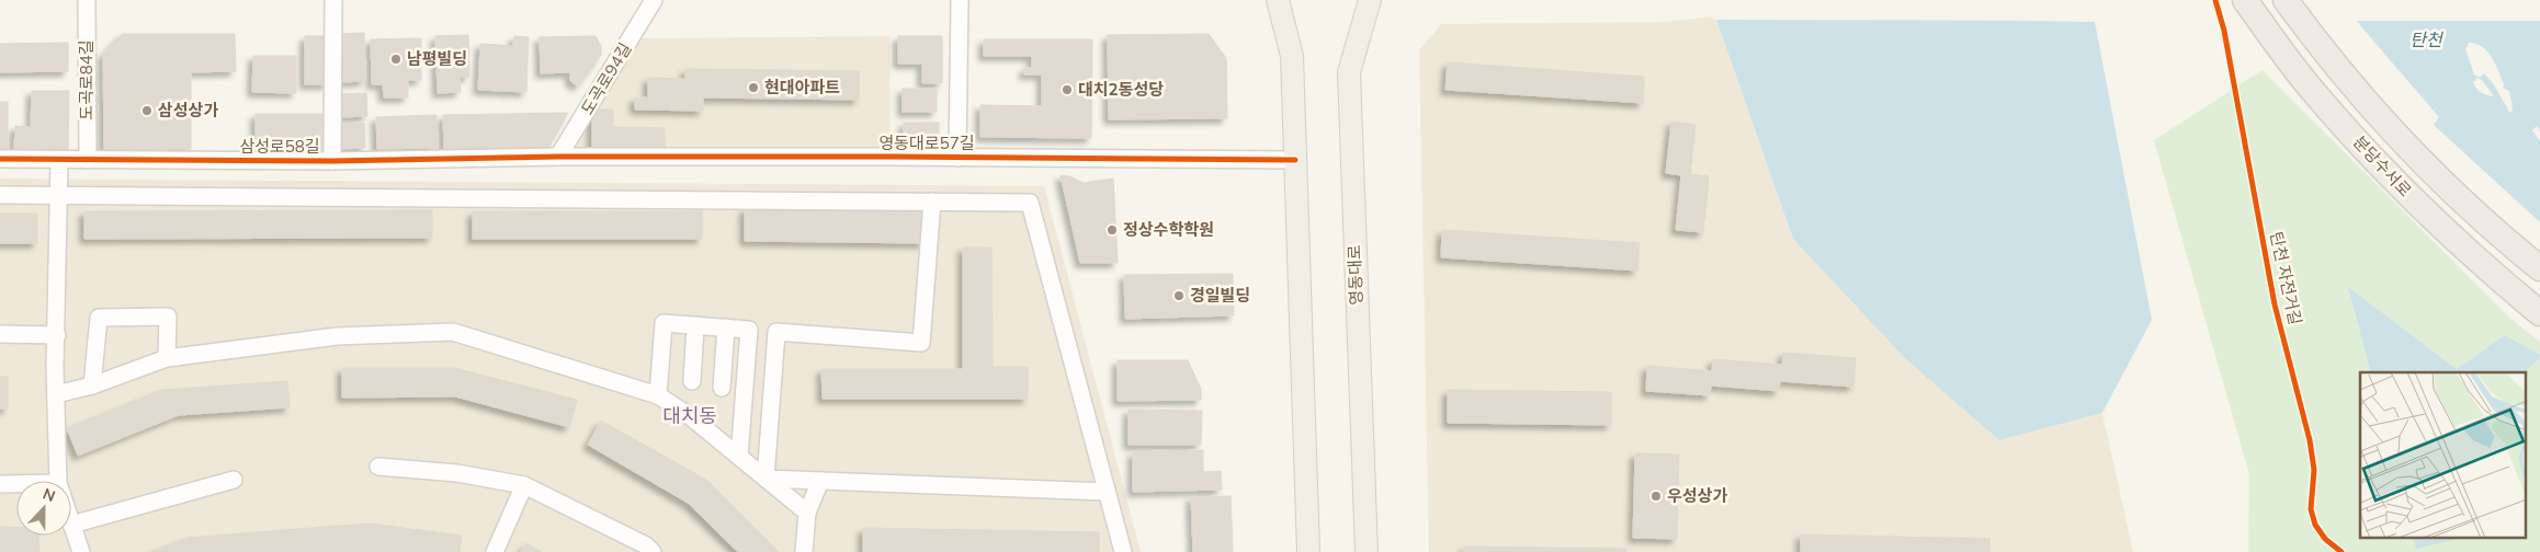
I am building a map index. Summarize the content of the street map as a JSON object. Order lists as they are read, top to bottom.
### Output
{
  "streets": {
    "highway": ["분당수서로"],
    "main road": ["영동대로"],
    "street": [
      "도곡로94길",
      "도곡로84길",
      "영동대로57길",
      "삼성로58길"
    ],
    "cycle path": ["탄천 자전거길"]
  },
  "crossings": [
    ["도곡로94길", "영동대로57길"],
    ["도곡로94길", "삼성로58길"],
    ["도곡로84길", "삼성로58길"],
    ["영동대로57길", "삼성로58길"]
  ],
  "districts": ["대치동"],
  "water": ["탄천"],
  "places": [
    "남평빌딩",
    "현대아파트",
    "대치2동성당",
    "삼성상가",
    "정상수학학원",
    "경일빌딩",
    "우성상가"
  ],
  "north": "top"
}
